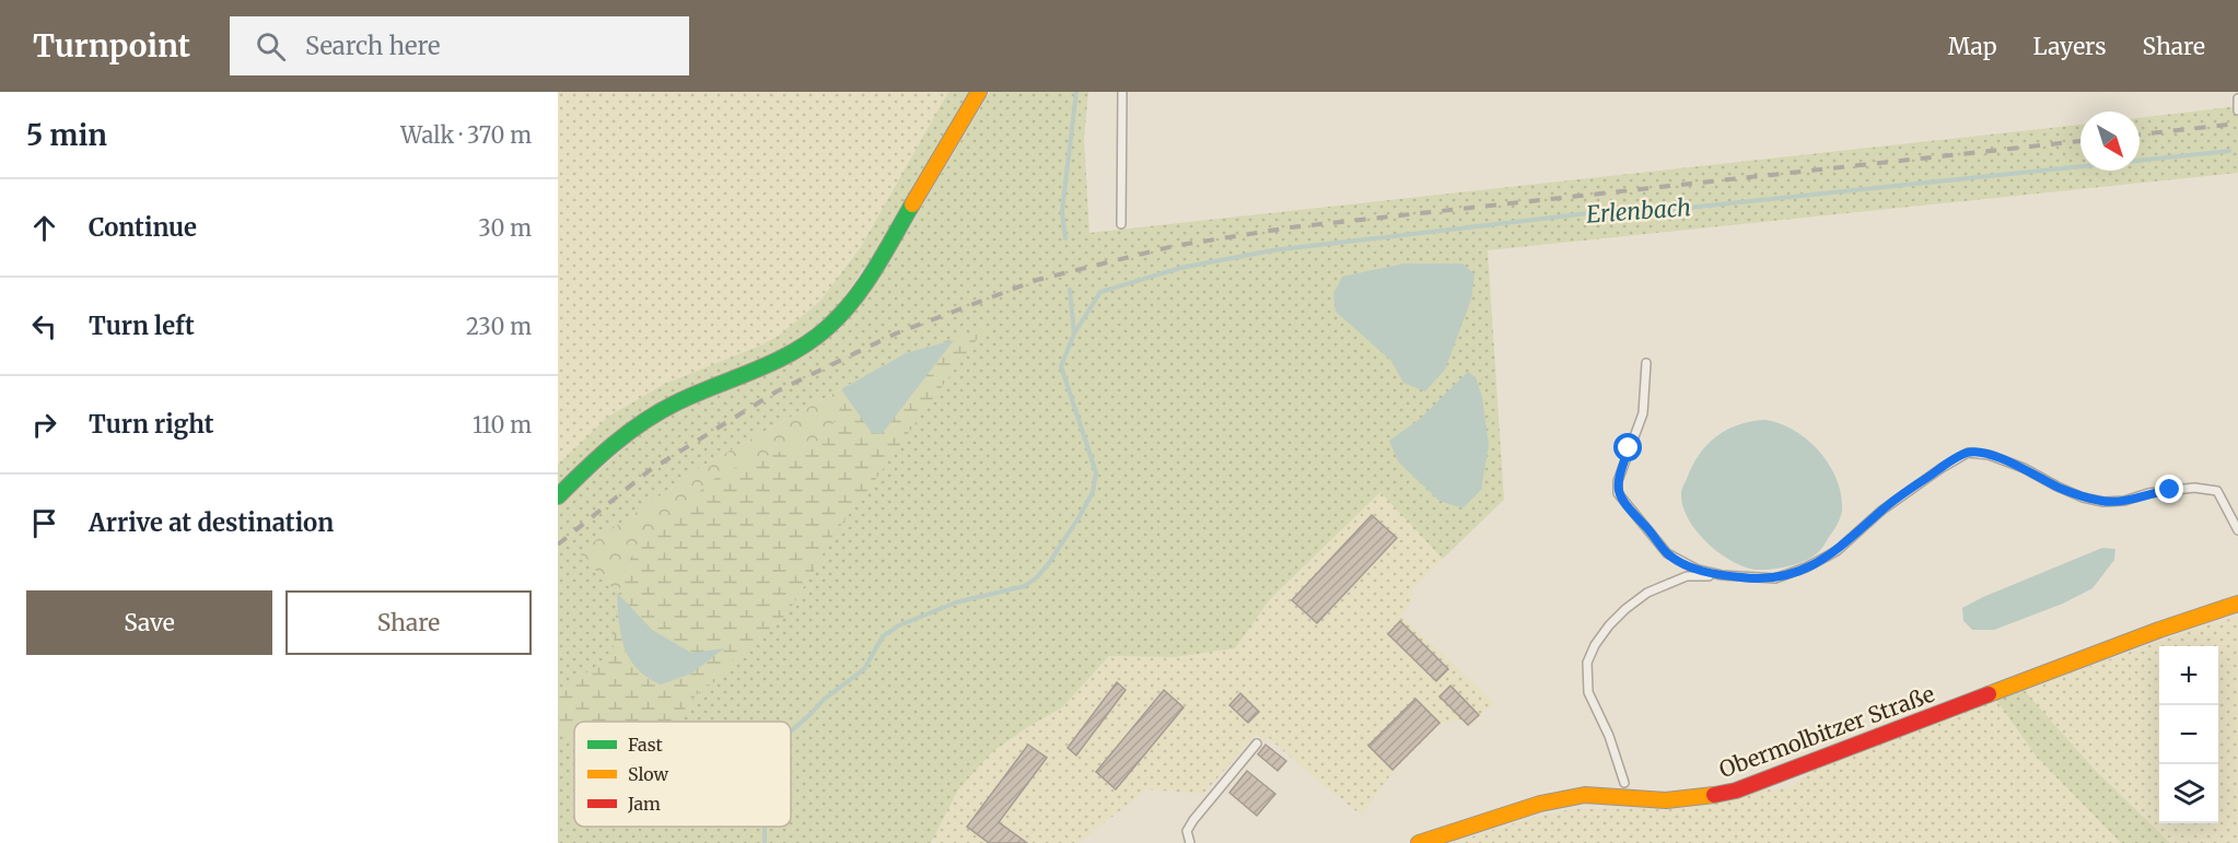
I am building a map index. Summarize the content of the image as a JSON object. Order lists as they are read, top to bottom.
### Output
{
  "streets": {
    "street": ["Obermolbitzer Straße"]
  },
  "water": ["Erlenbach"],
  "legend": ["Fast", "Slow", "Jam"],
  "north": "bottom right",
  "page": {
    "header": "Turnpoint",
    "search": "Search here",
    "nav": ["Map", "Layers", "Share"],
    "heading": ["5 min", "Walk · 370 m"],
    "list": [
      ["Continue", "30 m"],
      ["Turn left", "230 m"],
      ["Turn right", "110 m"],
      "Arrive at destination"
    ],
    "buttons": ["Save", "Share"],
    "map_buttons": ["+", "−"]
  }
}
